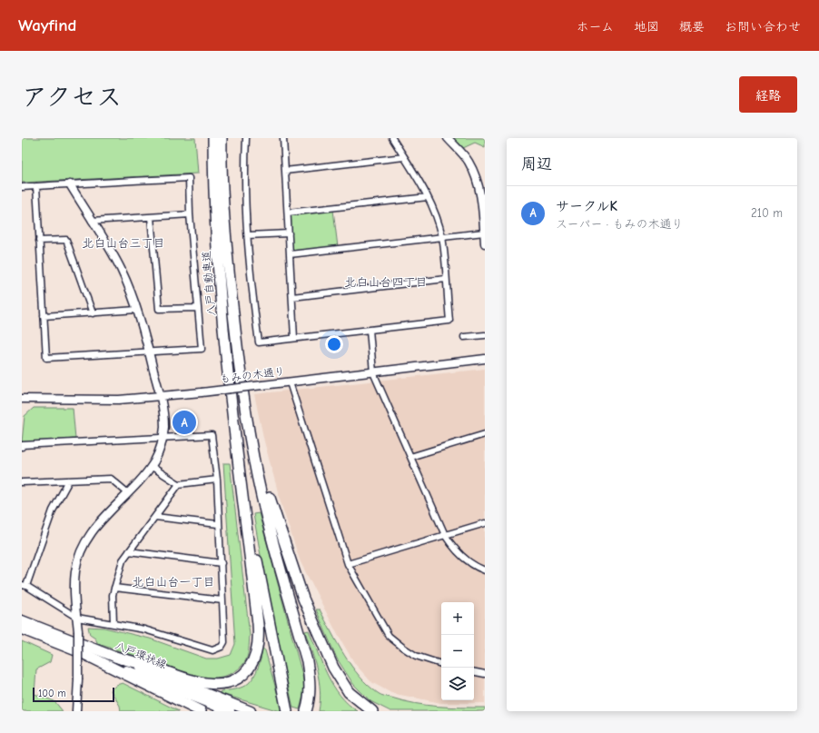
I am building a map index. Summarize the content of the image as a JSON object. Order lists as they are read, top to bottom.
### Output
{
  "streets": {
    "highway": ["八戸自動車道"],
    "main road": ["八戸環状線"],
    "street": ["もみの木通り"]
  },
  "districts": ["北白山台三丁目", "北白山台四丁目", "北白山台一丁目"],
  "scale_bar": "100 m",
  "page": {
    "header": "Wayfind",
    "nav": [
      "ホーム",
      "地図",
      "概要",
      "お問い合わせ"
    ],
    "title": "アクセス",
    "buttons": "経路",
    "heading": "周辺",
    "list": [
      {
        "mark": "A",
        "name": "サークルK",
        "note": "スーパー · もみの木通り",
        "value": "210 m"
      }
    ],
    "pins": "A",
    "map_buttons": ["+", "−"],
    "scale": "100 m"
  }
}
